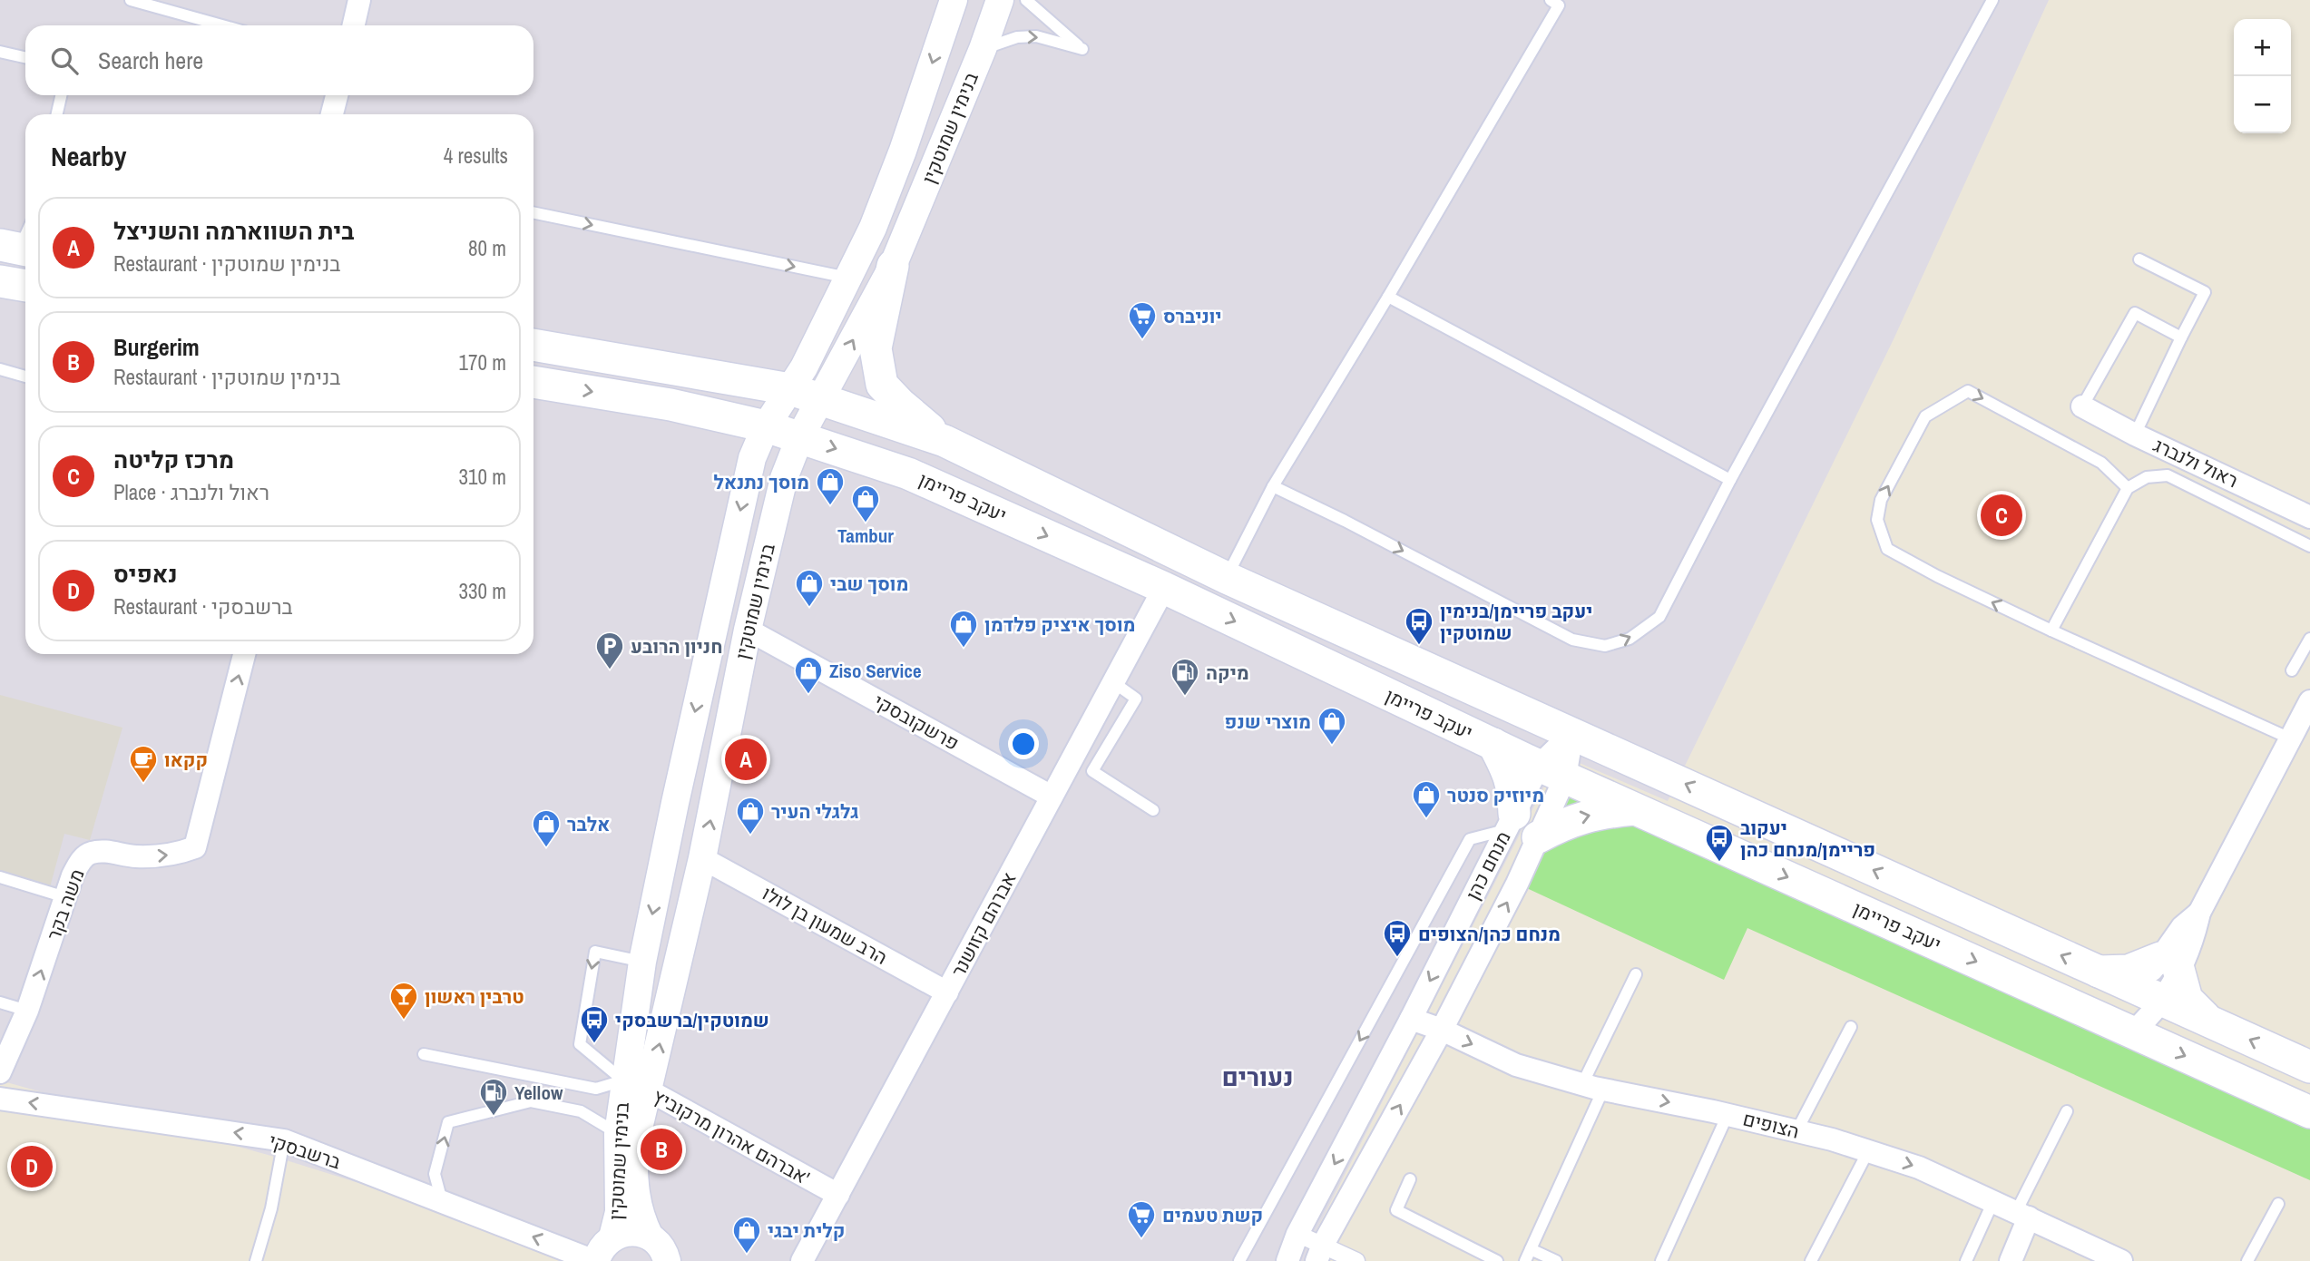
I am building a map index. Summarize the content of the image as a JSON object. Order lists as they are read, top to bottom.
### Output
{
  "streets": {
    "main road": ["יעקב פריימן"],
    "street": [
      "בנימין שמוטקין",
      "ראול ולנברג",
      "פרשקובסקי",
      "מנחם כהן",
      "משה בקר",
      "אברהם קזושנר",
      "הרב שמעון בן לולו",
      "הצופים",
      "אברהם אהרון מרקוביץ'",
      "ברשבסקי"
    ]
  },
  "crossings": [
    ["בנימין שמוטקין", "יעקב פריימן"],
    ["בנימין שמוטקין", "פרשקובסקי"],
    ["בנימין שמוטקין", "הרב שמעון בן לולו"],
    ["בנימין שמוטקין", "אברהם אהרון מרקוביץ'"],
    ["יעקב פריימן", "מנחם כהן"],
    ["יעקב פריימן", "אברהם קזושנר"],
    ["פרשקובסקי", "אברהם קזושנר"],
    ["מנחם כהן", "הצופים"],
    ["אברהם קזושנר", "הרב שמעון בן לולו"],
    ["אברהם קזושנר", "אברהם אהרון מרקוביץ'"]
  ],
  "one_way": ["משה בקר", "הצופים", "ברשבסקי"],
  "districts": ["נעורים"],
  "places": {
    "supermarket": ["יוניברס", "קשת טעמים"],
    "shop": [
      "מוסך נתנאל",
      "Tambur",
      "מוסך שבי",
      "מוסך איציק פלדמן",
      "Ziso Service",
      "מוצרי שנפ",
      "מיוזיק סנטר",
      "גלגלי העיר",
      "אלבר",
      "קלית יבגי"
    ],
    "bus stop": [
      "יעקב פריימן/בנימין שמוטקין",
      "יעקוב פריימן/מנחם כהן",
      "מנחם כהן/הצופים",
      "שמוטקין/ברשבסקי"
    ],
    "parking": ["חניון הרובע"],
    "fuel station": ["מיקה", "Yellow"],
    "cafe": ["קקאו"],
    "bar": ["טרבין ראשון"]
  },
  "page": {
    "map_buttons": ["+", "−"],
    "search": "Search here",
    "heading": ["Nearby", "4 results"],
    "list": [
      {
        "mark": "A",
        "name": "בית השווארמה והשניצל",
        "note": "Restaurant · בנימין שמוטקין",
        "value": "80 m"
      },
      {
        "mark": "B",
        "name": "Burgerim",
        "note": "Restaurant · בנימין שמוטקין",
        "value": "170 m"
      },
      {
        "mark": "C",
        "name": "מרכז קליטה",
        "note": "Place · ראול ולנברג",
        "value": "310 m"
      },
      {
        "mark": "D",
        "name": "נאפיס",
        "note": "Restaurant · ברשבסקי",
        "value": "330 m"
      }
    ],
    "pins": [
      "C",
      "A",
      "B",
      "D"
    ]
  }
}
